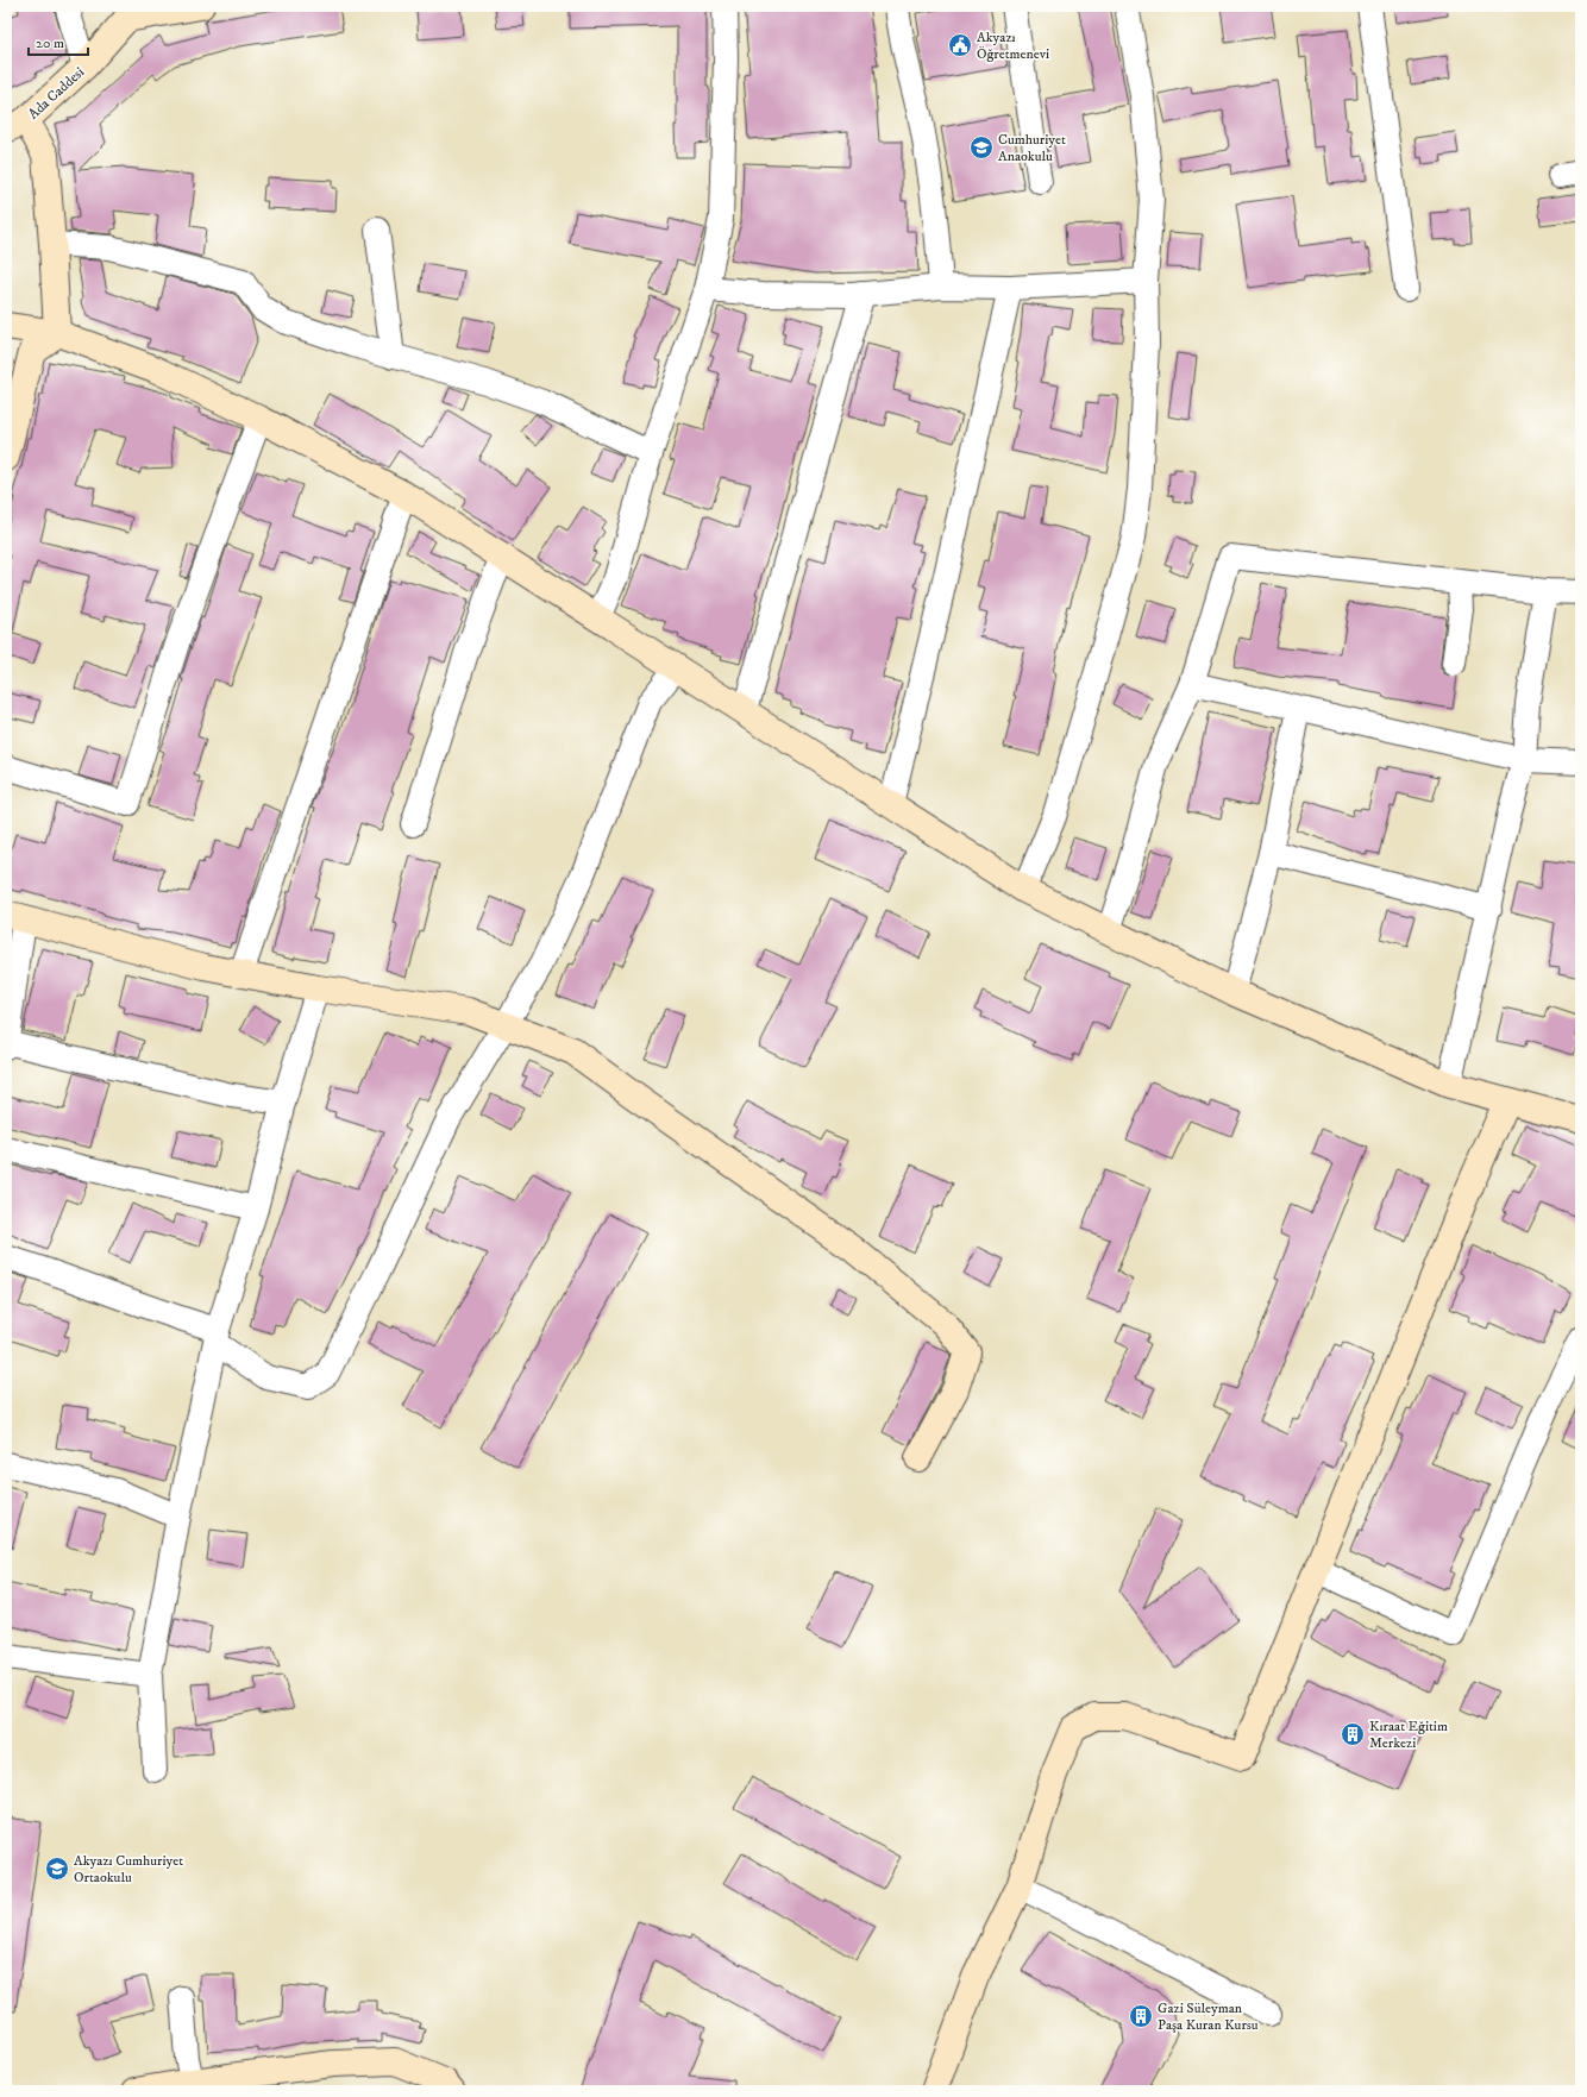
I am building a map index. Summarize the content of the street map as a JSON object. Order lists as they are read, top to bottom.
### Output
{
  "streets": {
    "street": ["Ada Caddesi"]
  },
  "places": {
    "public building": ["Akyazı Öğretmenevi"],
    "school or university": ["Cumhuriyet Anaokulu", "Akyazı Cumhuriyet Ortaokulu"],
    "building": ["Kıraat Eğitim Merkezi", "Gazi Süleyman Paşa Kuran Kursu"]
  },
  "scale_bar": "20 m"
}
